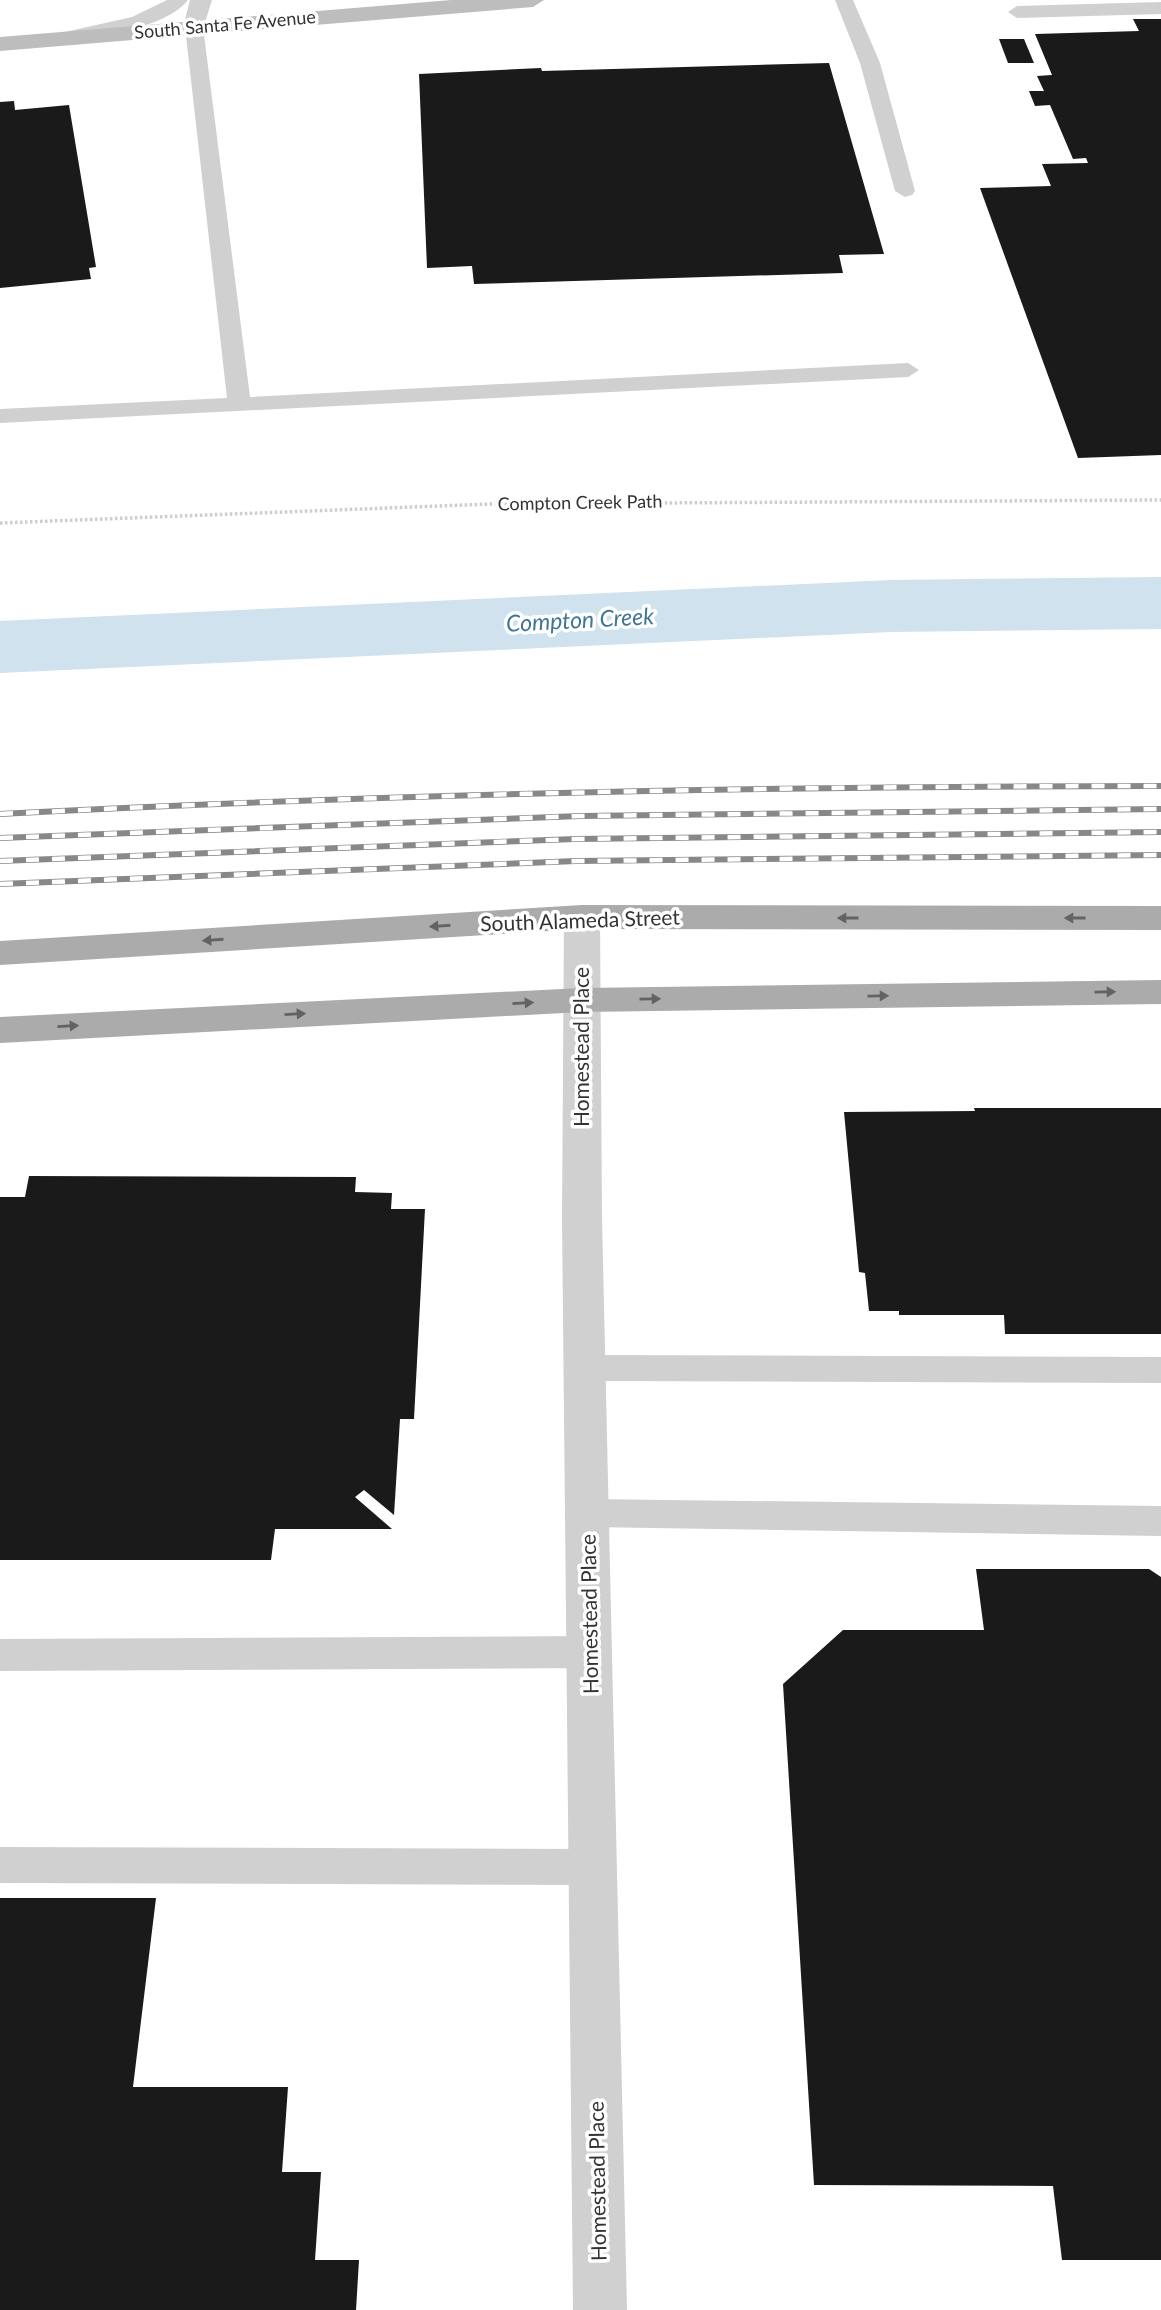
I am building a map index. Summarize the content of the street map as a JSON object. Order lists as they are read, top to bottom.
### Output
{
  "streets": {
    "main road": ["South Santa Fe Avenue", "South Alameda Street"],
    "street": ["Homestead Place"],
    "path": ["Compton Creek Path"]
  },
  "crossings": [
    ["South Alameda Street", "Homestead Place"]
  ],
  "water": ["Compton Creek"]
}
